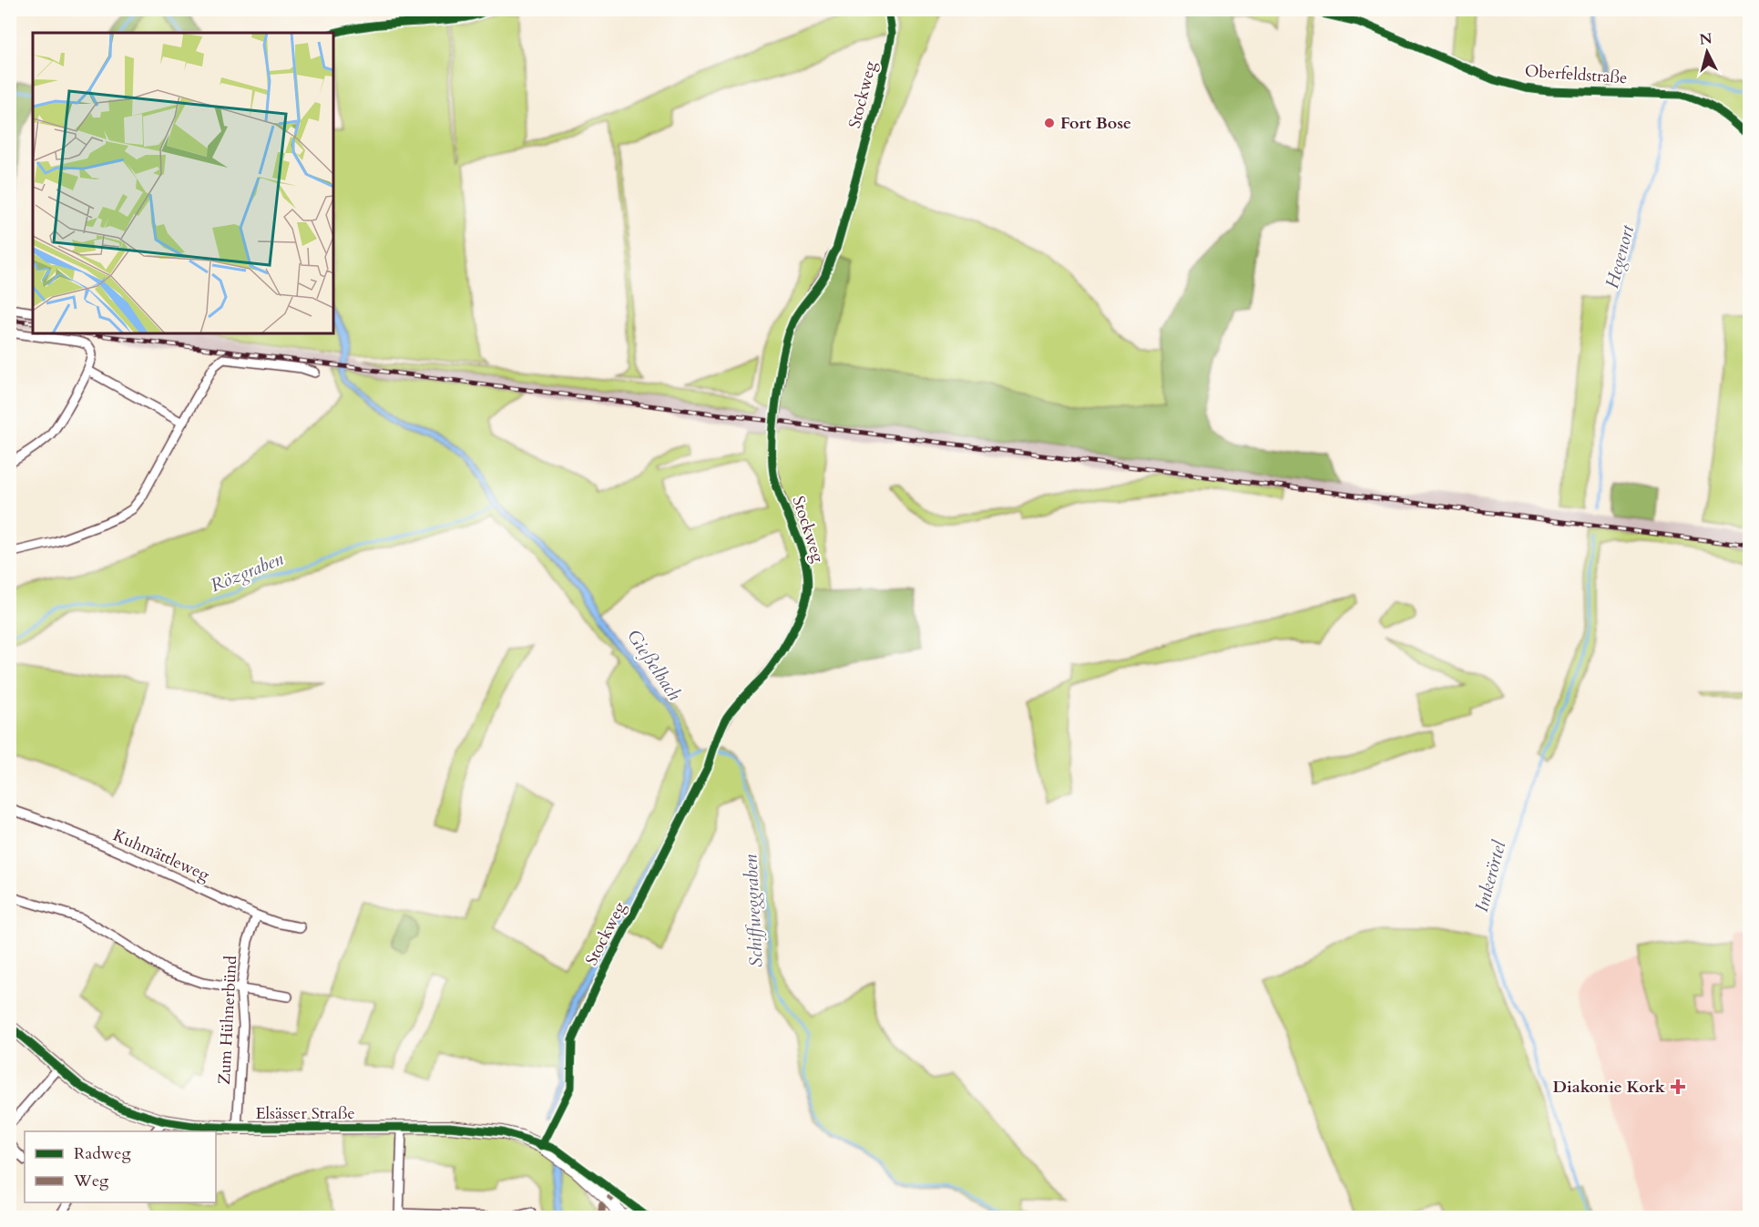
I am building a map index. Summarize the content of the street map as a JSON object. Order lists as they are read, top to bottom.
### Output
{
  "streets": {
    "street": [
      "Oberfeldstraße",
      "Stockweg",
      "Kuhmättleweg",
      "Zum Hühnerbünd",
      "Elsässer Straße"
    ]
  },
  "crossings": [
    ["Stockweg", "Elsässer Straße"],
    ["Kuhmättleweg", "Zum Hühnerbünd"],
    ["Zum Hühnerbünd", "Elsässer Straße"]
  ],
  "water": [
    "Hegenort",
    "Rözgraben",
    "Gießelbach",
    "Imkerörtel",
    "Schiffweggraben"
  ],
  "places": {
    "other": ["Fort Bose"],
    "health": ["Diakonie Kork"]
  },
  "legend": ["Radweg", "Weg"],
  "north": "top"
}
